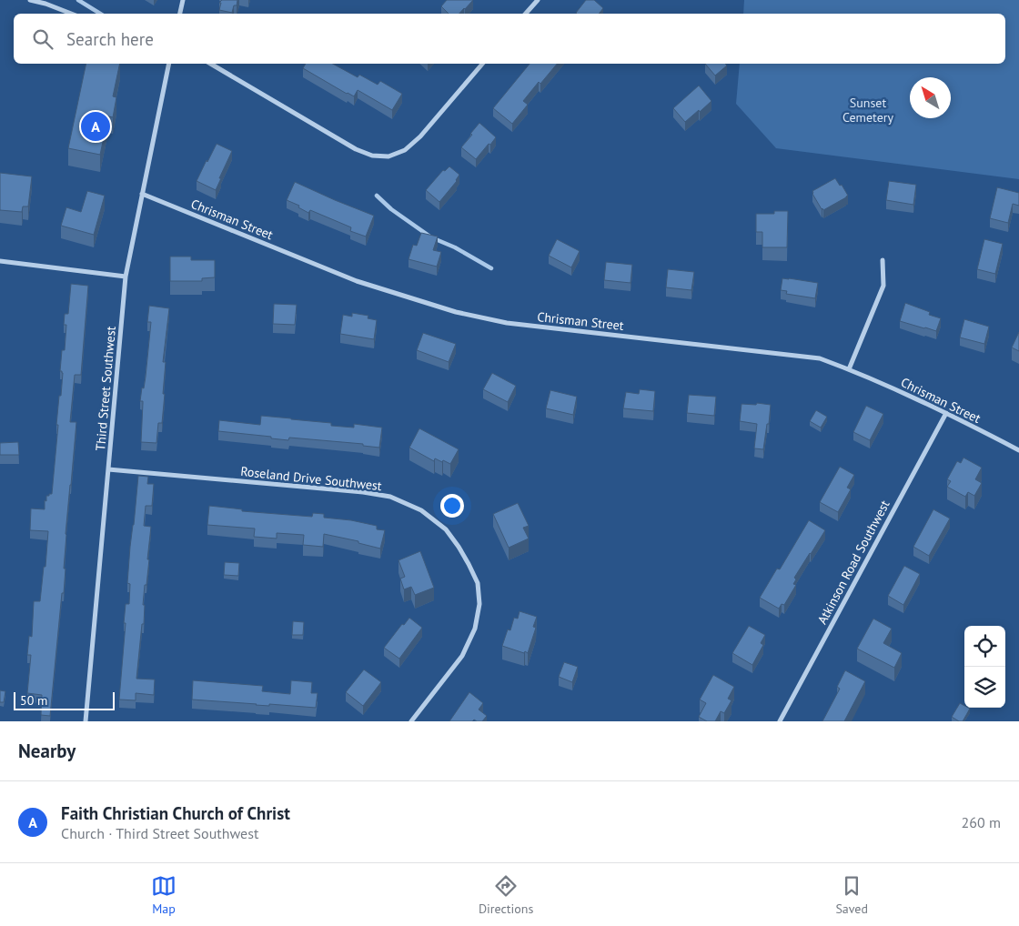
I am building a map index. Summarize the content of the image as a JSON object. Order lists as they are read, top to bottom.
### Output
{
  "streets": {
    "street": [
      "Chrisman Street",
      "Third Street Southwest",
      "Roseland Drive Southwest",
      "Atkinson Road Southwest"
    ]
  },
  "crossings": [
    ["Chrisman Street", "Third Street Southwest"],
    ["Chrisman Street", "Atkinson Road Southwest"],
    ["Third Street Southwest", "Roseland Drive Southwest"]
  ],
  "parks": ["Sunset Cemetery"],
  "scale_bar": "50 m",
  "north": "top left",
  "page": {
    "search": "Search here",
    "pins": "A",
    "scale": "50 m",
    "heading": "Nearby",
    "list": [
      {
        "mark": "A",
        "name": "Faith Christian Church of Christ",
        "note": "Church · Third Street Southwest",
        "value": "260 m"
      }
    ],
    "nav": ["Map", "Directions", "Saved"]
  }
}
